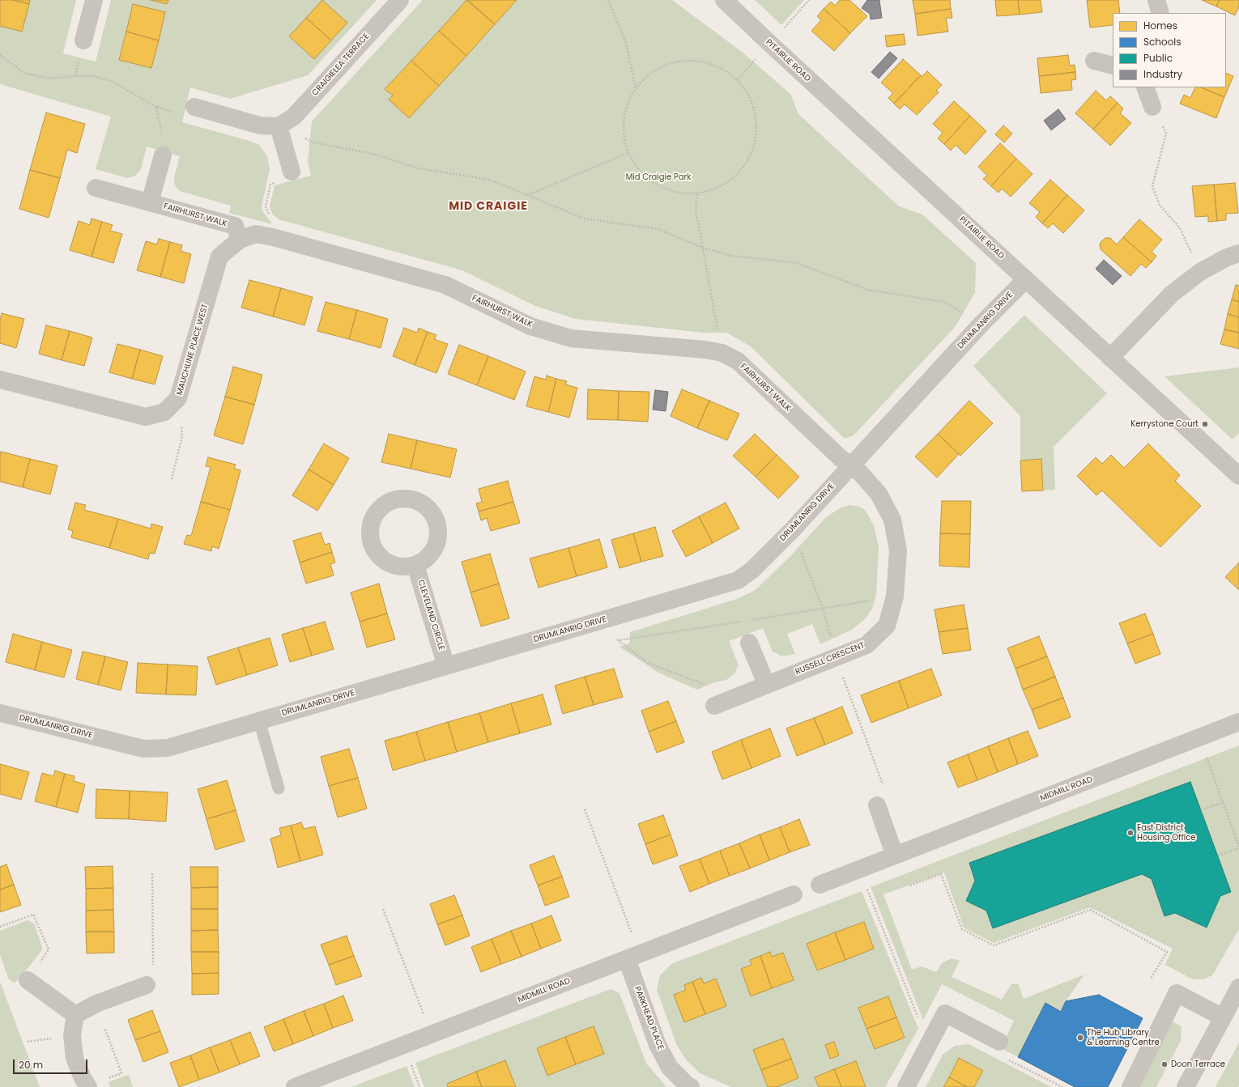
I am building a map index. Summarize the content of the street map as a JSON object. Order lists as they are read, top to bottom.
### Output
{
  "streets": {
    "street": [
      "PITAIRLIE ROAD",
      "CRAIGIELEA TERRACE",
      "FAIRHURST WALK",
      "DRUMLANRIG DRIVE",
      "MAUCHLINE PLACE WEST",
      "CLEVELAND CIRCLE",
      "RUSSELL CRESCENT",
      "MIDMILL ROAD",
      "PARKHEAD PLACE"
    ]
  },
  "crossings": [
    ["PITAIRLIE ROAD", "DRUMLANRIG DRIVE"],
    ["FAIRHURST WALK", "DRUMLANRIG DRIVE"],
    ["FAIRHURST WALK", "MAUCHLINE PLACE WEST"],
    ["FAIRHURST WALK", "RUSSELL CRESCENT"],
    ["DRUMLANRIG DRIVE", "CLEVELAND CIRCLE"],
    ["DRUMLANRIG DRIVE", "RUSSELL CRESCENT"],
    ["MIDMILL ROAD", "PARKHEAD PLACE"]
  ],
  "districts": ["MID CRAIGIE"],
  "parks": ["Mid Craigie Park"],
  "places": [
    "Kerrystone Court",
    "East District Housing Office",
    "The Hub Library & Learning Centre",
    "Doon Terrace"
  ],
  "legend": [
    "Homes",
    "Schools",
    "Public",
    "Industry"
  ],
  "scale_bar": "20 m"
}
